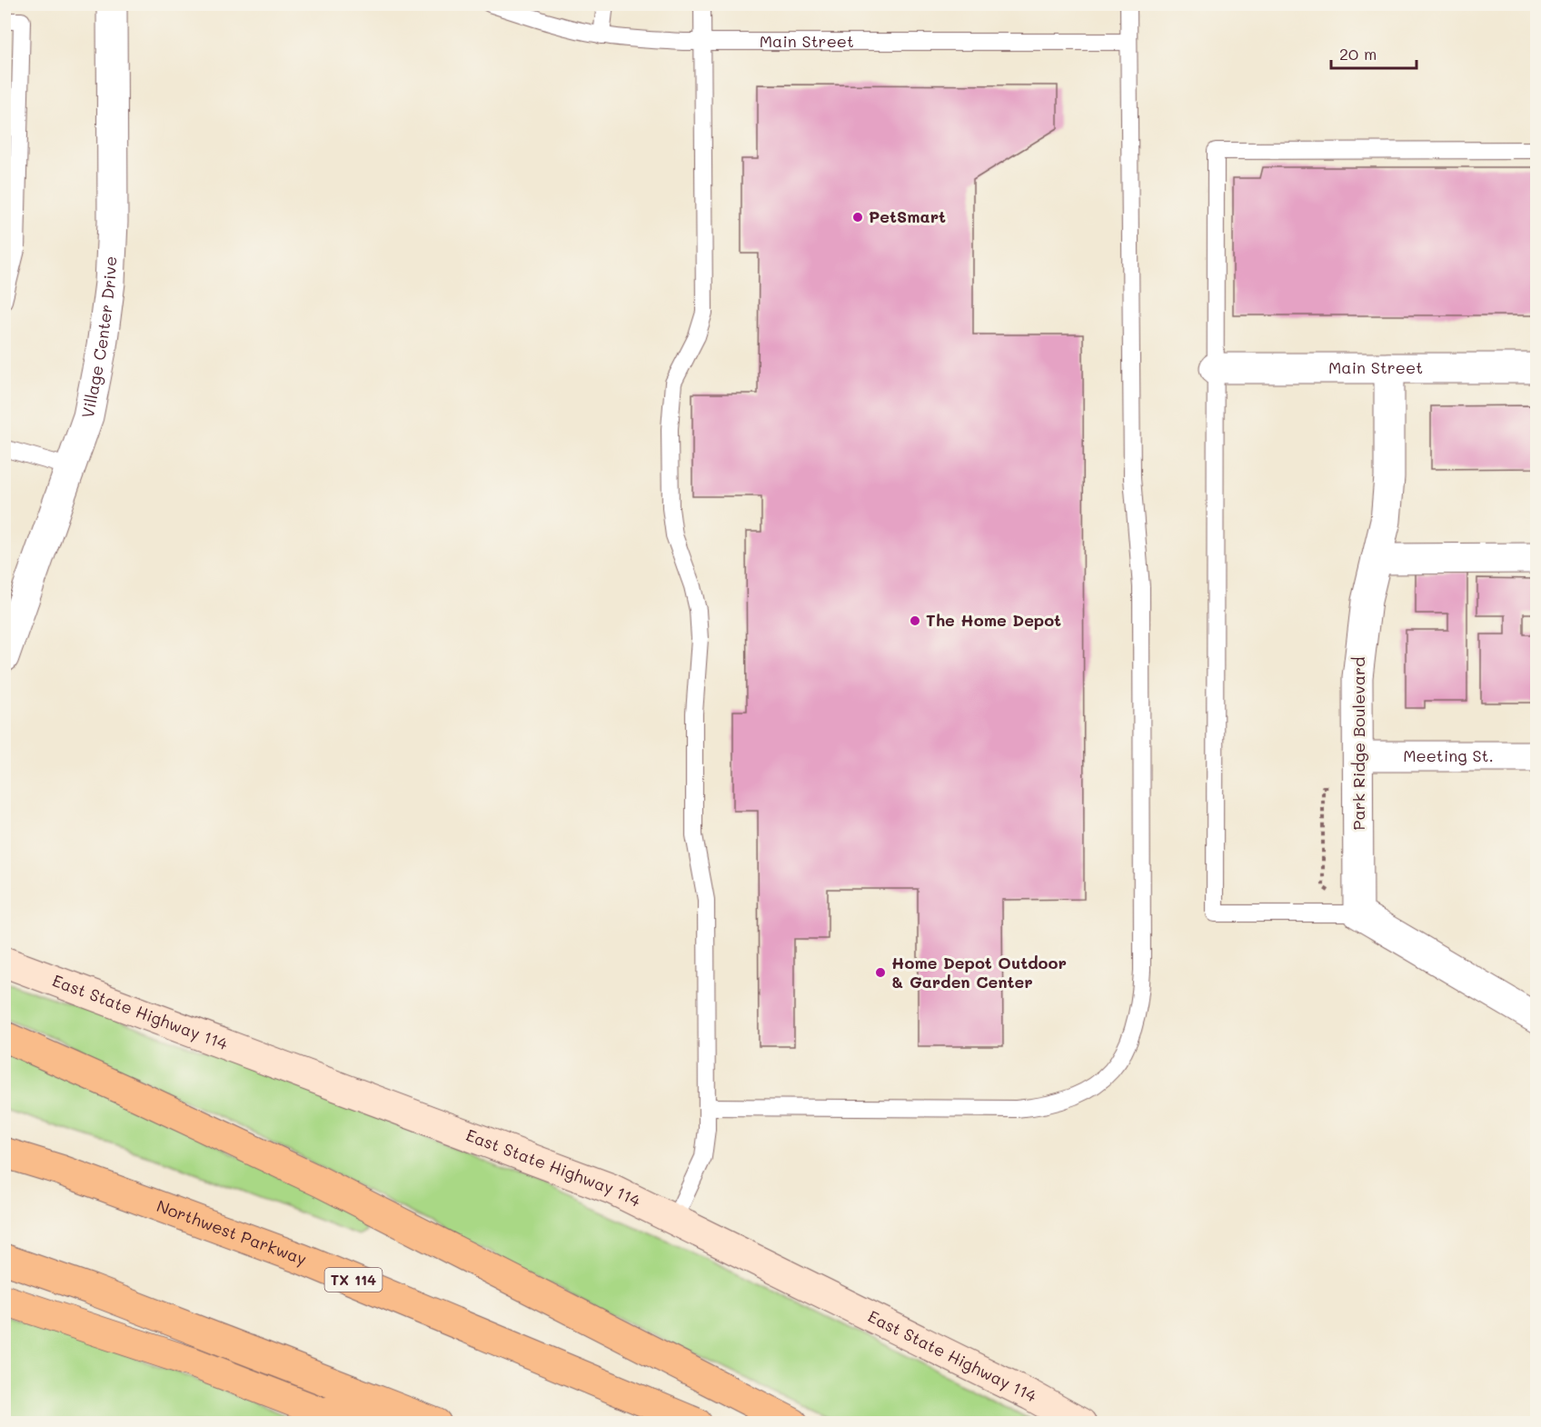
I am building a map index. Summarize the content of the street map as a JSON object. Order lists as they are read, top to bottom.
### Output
{
  "streets": {
    "highway": ["Northwest Parkway", "TX 114"],
    "main road": ["East State Highway 114"],
    "street": [
      "Main Street",
      "Village Center Drive",
      "Park Ridge Boulevard",
      "Meeting St."
    ]
  },
  "crossings": [
    ["Main Street", "Park Ridge Boulevard"],
    ["Park Ridge Boulevard", "Meeting St."]
  ],
  "places": ["PetSmart", "The Home Depot", "Home Depot Outdoor & Garden Center"],
  "scale_bar": "20 m"
}
